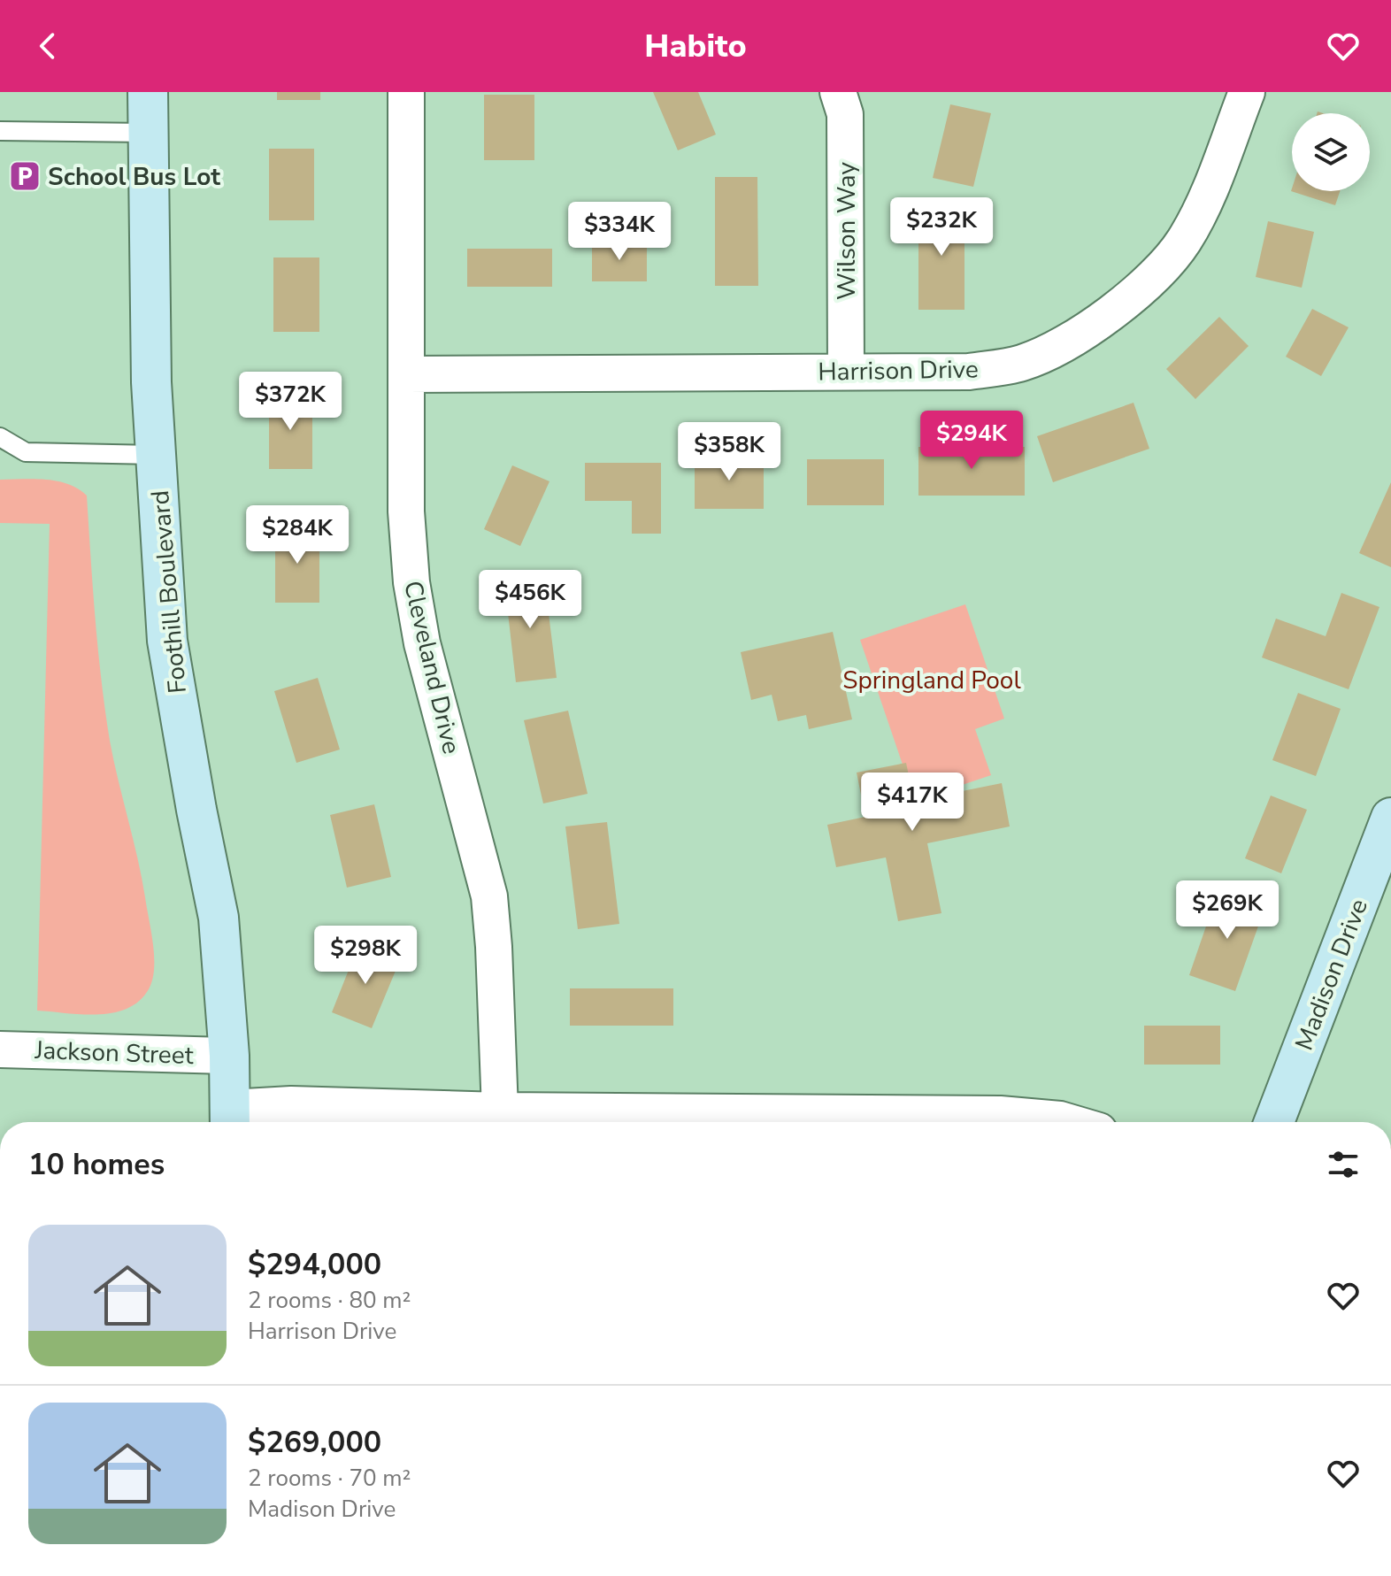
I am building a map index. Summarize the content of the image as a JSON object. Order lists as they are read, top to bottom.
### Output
{
  "streets": {
    "main road": ["Foothill Boulevard", "Madison Drive"],
    "street": [
      "Wilson Way",
      "Harrison Drive",
      "Cleveland Drive",
      "Jackson Street"
    ]
  },
  "crossings": [
    ["Wilson Way", "Harrison Drive"],
    ["Harrison Drive", "Cleveland Drive"],
    ["Foothill Boulevard", "Jackson Street"]
  ],
  "parks": ["Springland Pool"],
  "places": {
    "parking": ["School Bus Lot"]
  },
  "page": {
    "header": "Habito",
    "price": [
      "$232K",
      "$334K",
      "$372K",
      "$294K",
      "$358K",
      "$284K",
      "$456K",
      "$417K",
      "$269K",
      "$298K"
    ],
    "heading": "10 homes",
    "list": [
      {
        "name": "$294,000",
        "note": "2 rooms · 80 m² · Harrison Drive"
      },
      {
        "name": "$269,000",
        "note": "2 rooms · 70 m² · Madison Drive"
      }
    ]
  }
}
